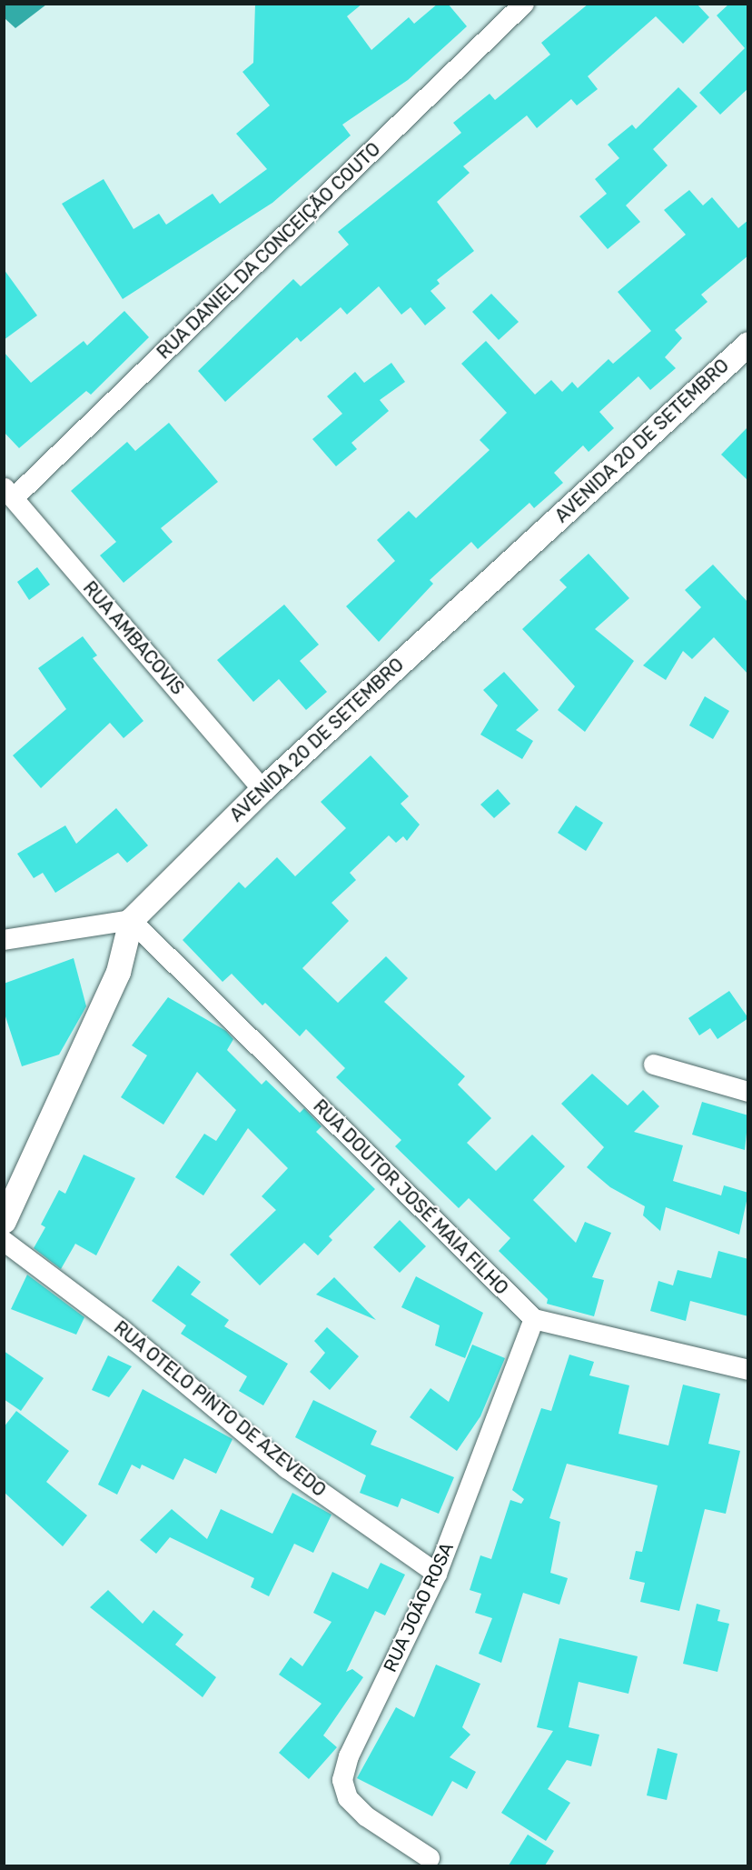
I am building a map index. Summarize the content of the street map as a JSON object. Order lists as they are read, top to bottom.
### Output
{
  "streets": {
    "street": [
      "RUA DANIEL DA CONCEIÇÃO COUTO",
      "AVENIDA 20 DE SETEMBRO",
      "RUA AMBACOVIS",
      "RUA DOUTOR JOSÉ MAIA FILHO",
      "RUA OTELO PINTO DE AZEVEDO",
      "RUA JOÃO ROSA"
    ]
  },
  "crossings": [
    ["RUA DANIEL DA CONCEIÇÃO COUTO", "RUA AMBACOVIS"],
    ["AVENIDA 20 DE SETEMBRO", "RUA AMBACOVIS"],
    ["AVENIDA 20 DE SETEMBRO", "RUA DOUTOR JOSÉ MAIA FILHO"],
    ["RUA DOUTOR JOSÉ MAIA FILHO", "RUA JOÃO ROSA"],
    ["RUA OTELO PINTO DE AZEVEDO", "RUA JOÃO ROSA"]
  ]
}
